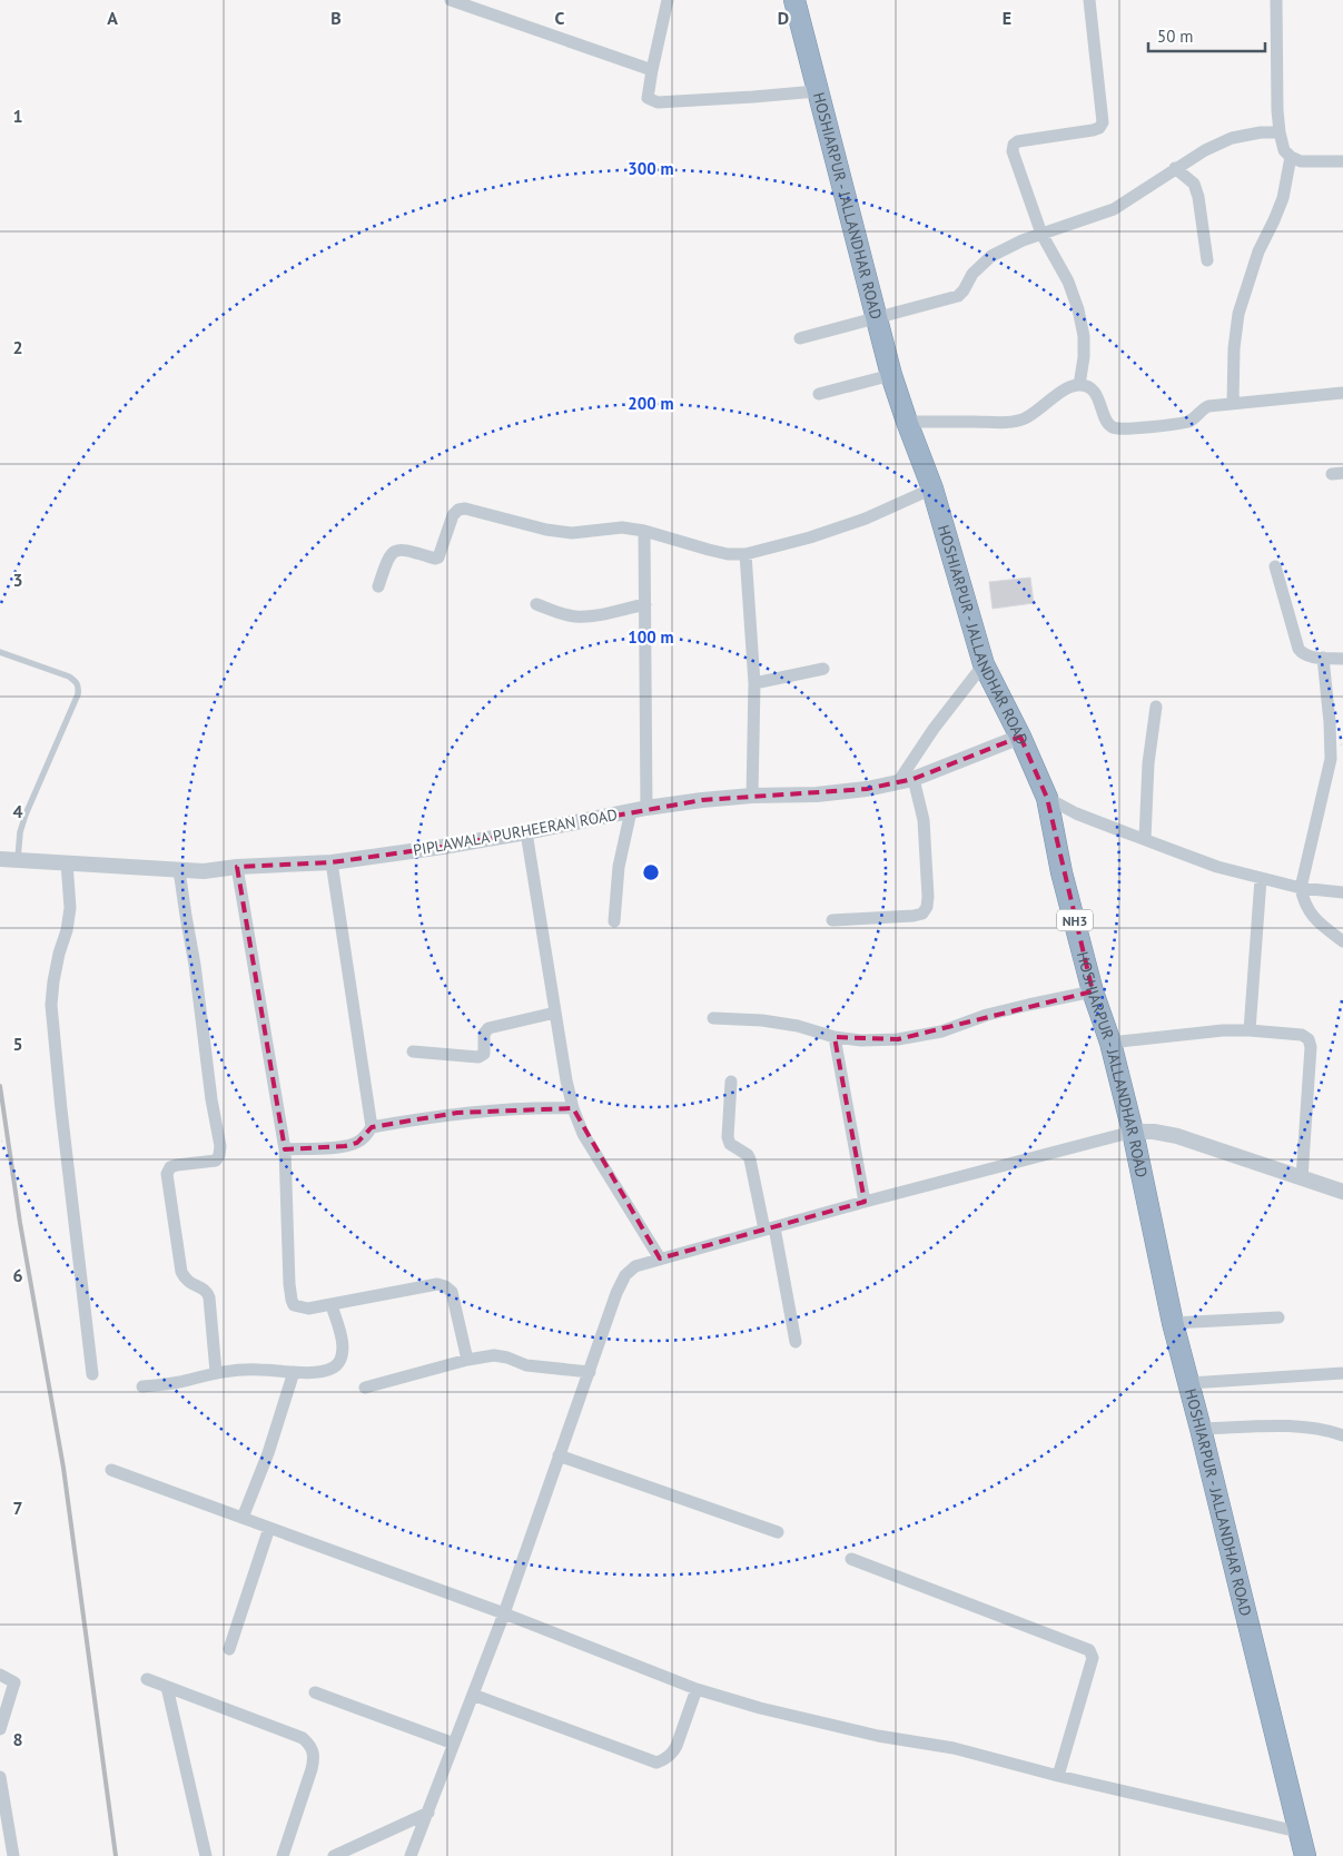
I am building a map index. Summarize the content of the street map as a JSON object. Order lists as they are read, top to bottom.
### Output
{
  "streets": {
    "highway": ["HOSHIARPUR - JALLANDHAR ROAD", "NH3"],
    "street": ["PIPLAWALA PURHEERAN ROAD"]
  },
  "crossings": [
    ["HOSHIARPUR - JALLANDHAR ROAD", "PIPLAWALA PURHEERAN ROAD"]
  ],
  "scale_bar": "50 m",
  "grid": {
    "columns": [
      "A",
      "B",
      "C",
      "D",
      "E"
    ],
    "rows": [
      "1",
      "2",
      "3",
      "4",
      "5",
      "6",
      "7",
      "8"
    ]
  },
  "rings": ["300 m", "200 m", "100 m"]
}
